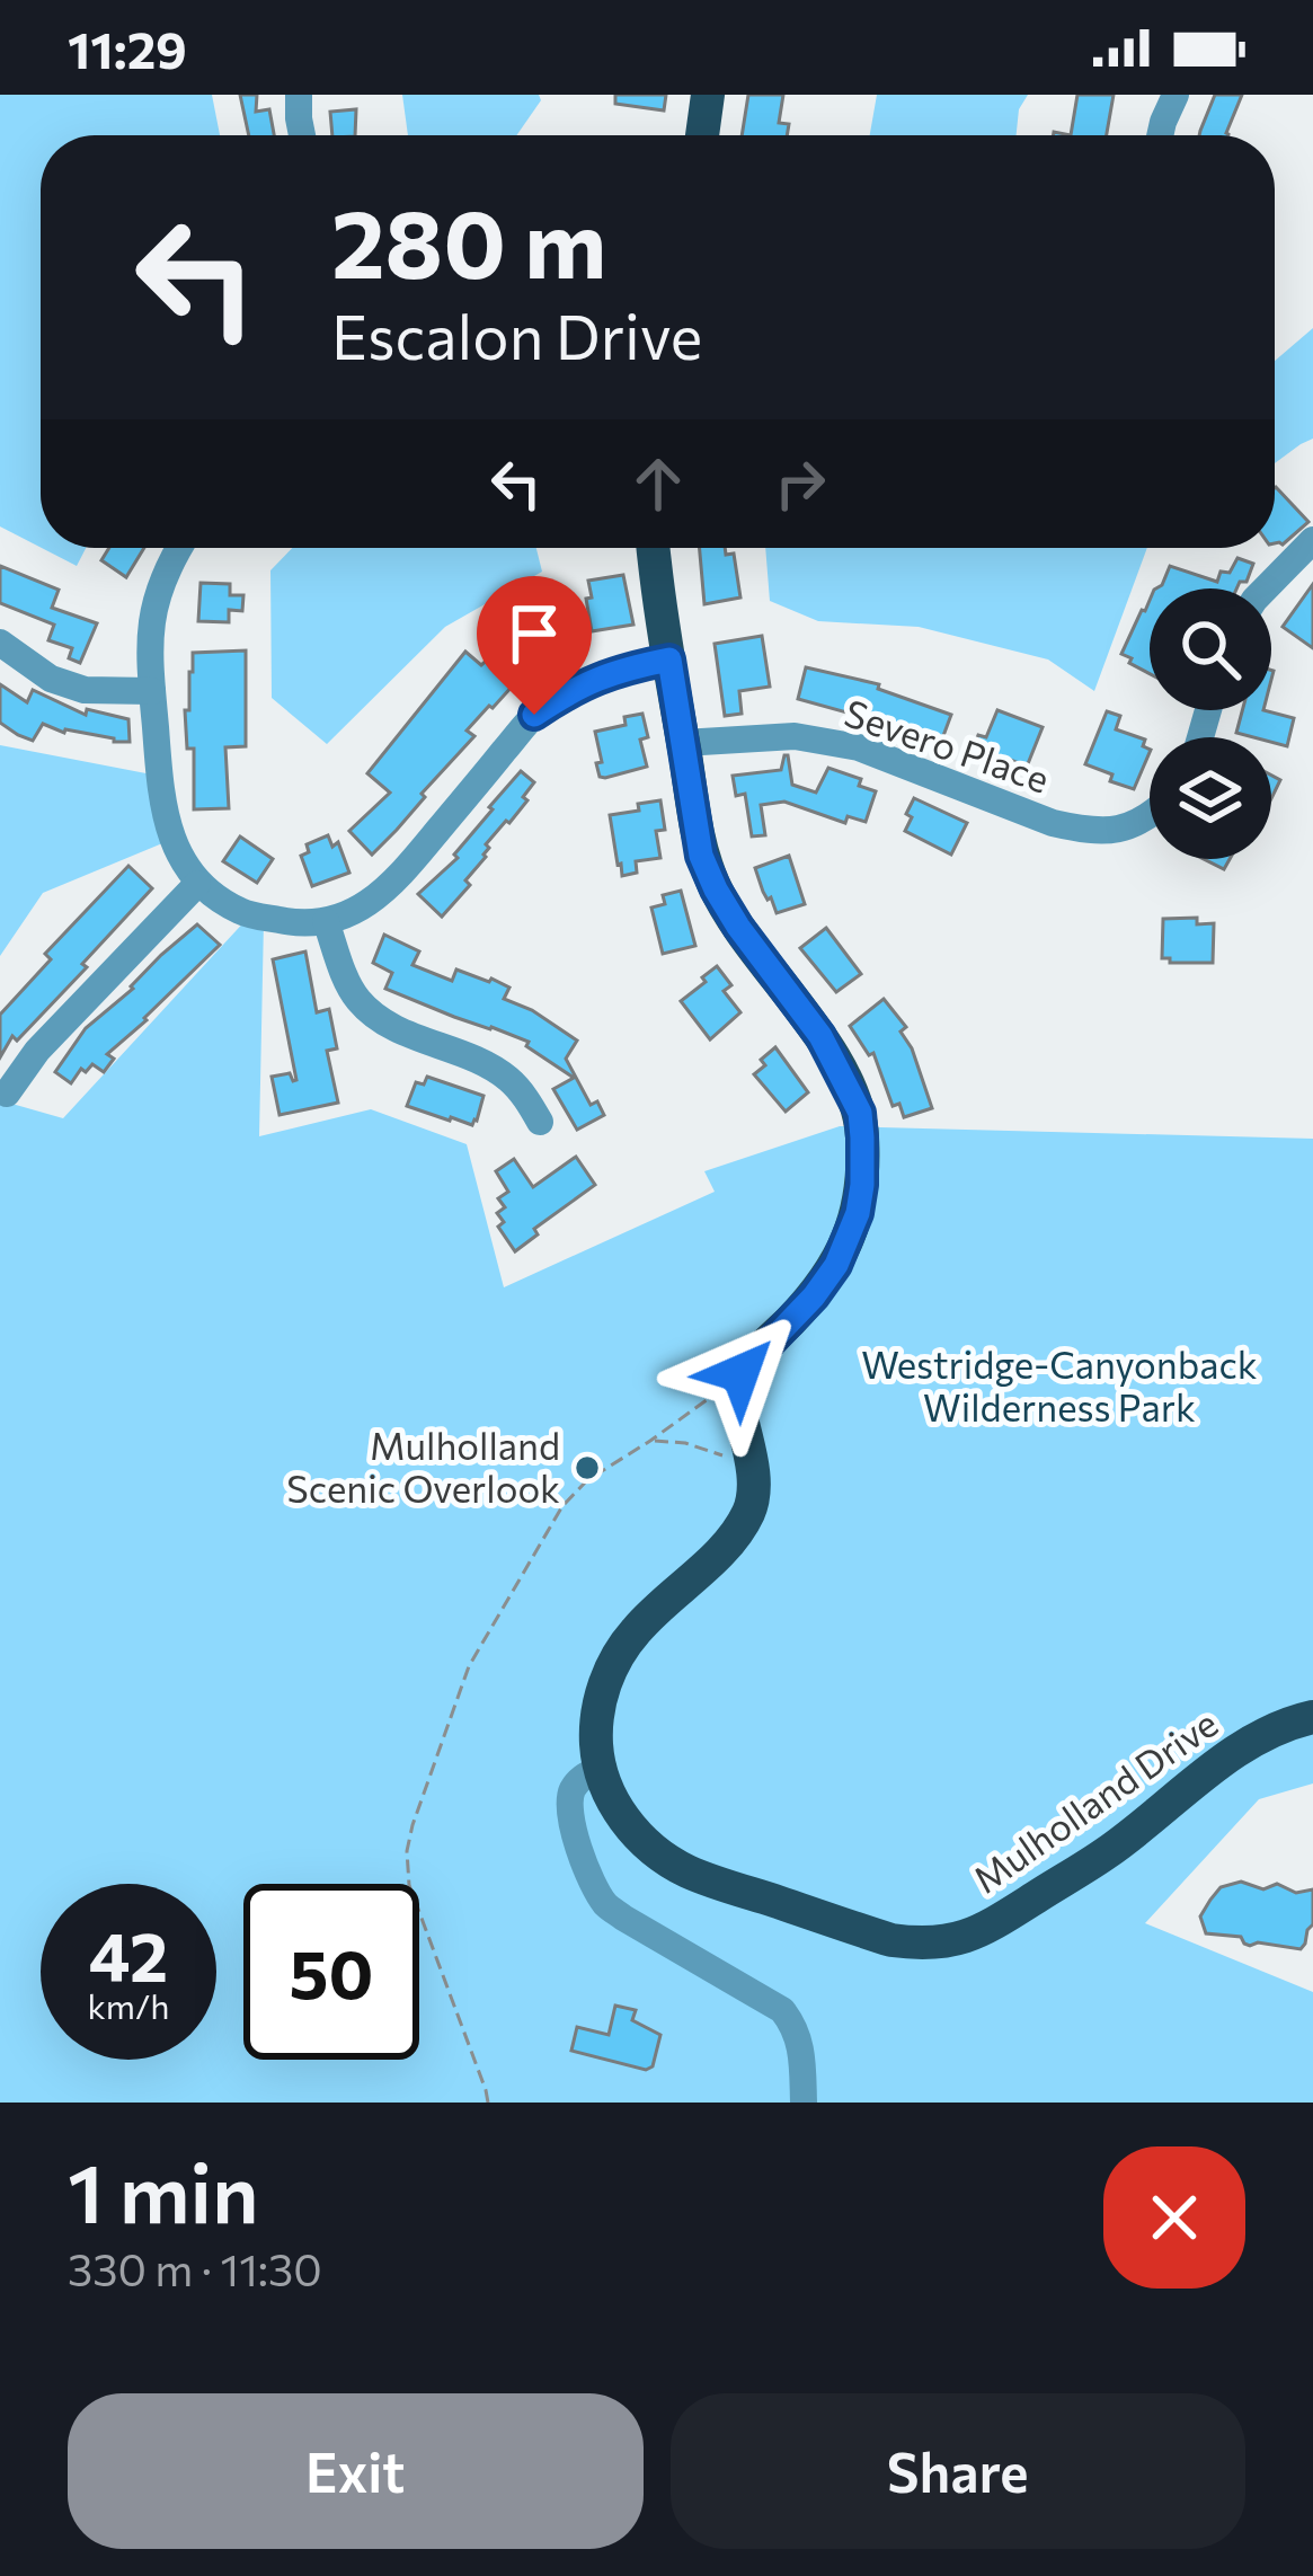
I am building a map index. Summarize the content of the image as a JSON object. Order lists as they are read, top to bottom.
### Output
{
  "streets": {
    "main road": ["Mulholland Drive"],
    "street": ["Severo Place"]
  },
  "parks": ["Westridge-Canyonback Wilderness Park"],
  "places": ["Mulholland Scenic Overlook"],
  "page": {
    "status": "11:29",
    "turn": ["280 m", "Escalon Drive"],
    "speed": "42 km/h",
    "limit": "50",
    "heading": ["1 min", "330 m · 11:30"],
    "buttons": ["Exit", "Share"]
  }
}
